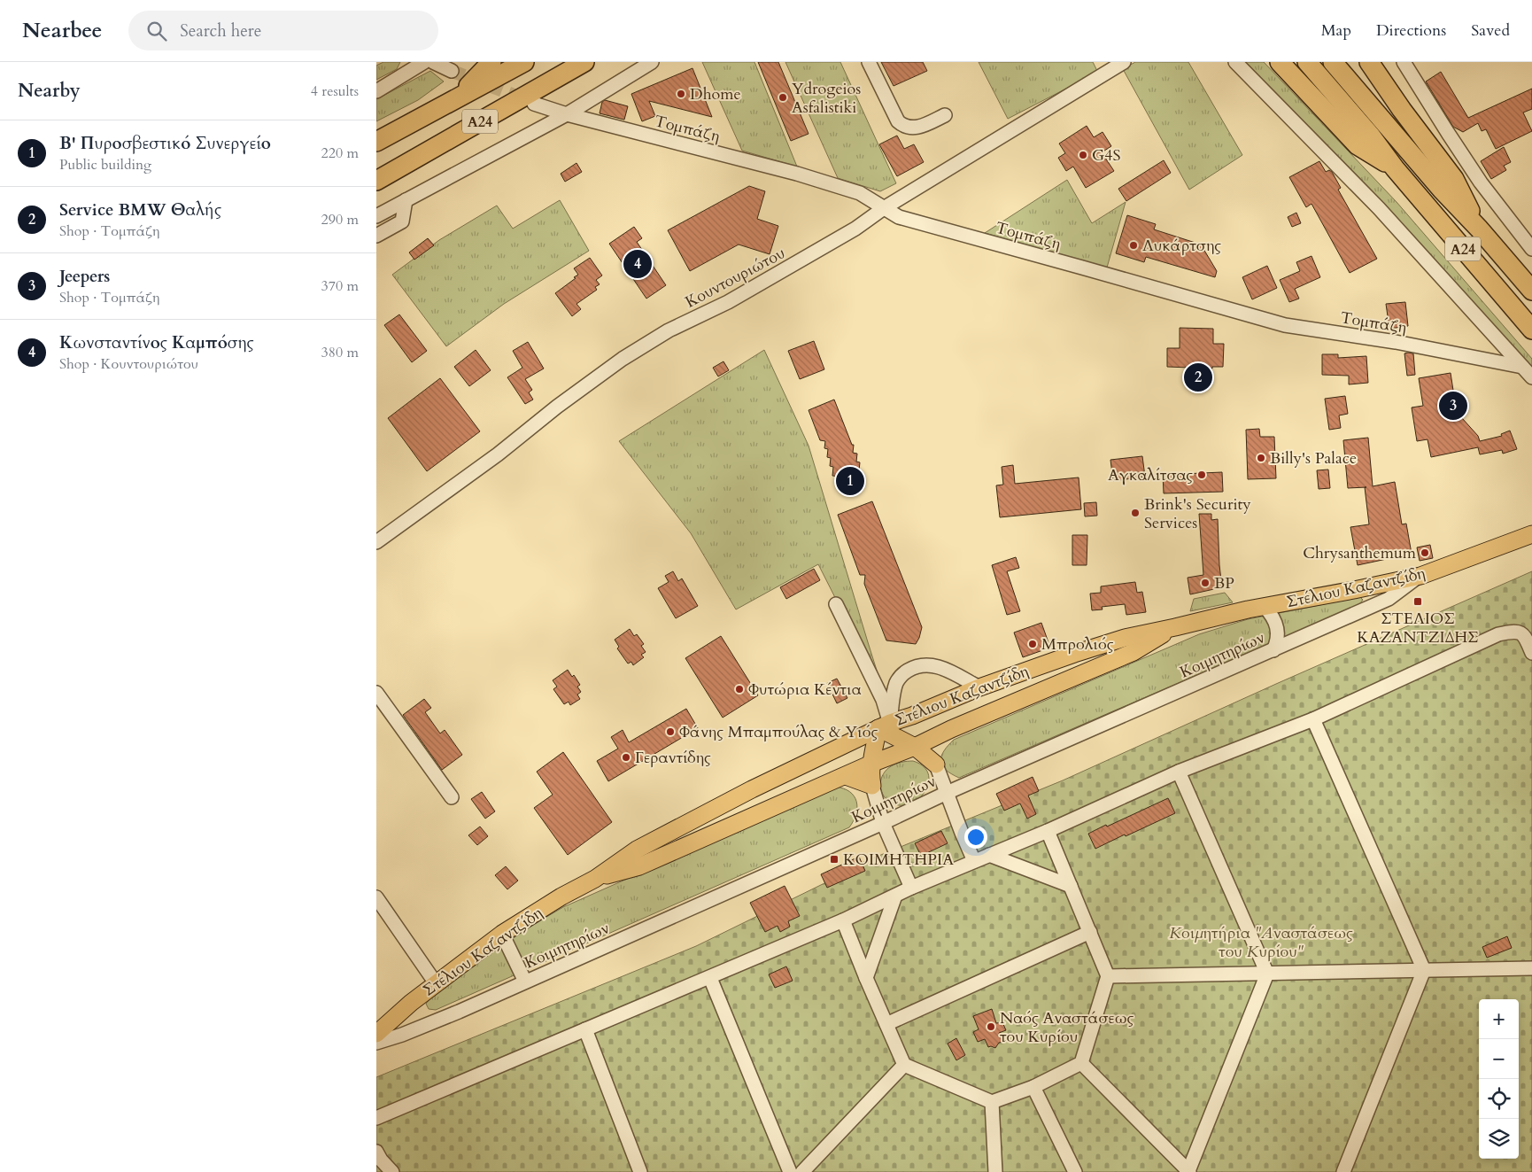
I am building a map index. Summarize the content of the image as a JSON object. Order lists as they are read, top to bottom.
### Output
{
  "streets": {
    "highway": ["Α24"],
    "main road": ["Στέλιου Καζαντζίδη"],
    "street": ["Τομπάζη", "Κουντουριώτου", "Κοιμητηρίων"]
  },
  "crossings": [
    ["Τομπάζη", "Κουντουριώτου"],
    ["Στέλιου Καζαντζίδη", "Κοιμητηρίων"]
  ],
  "parks": ["Κοιμητήρια \"Αναστάσεως του Κυρίου\""],
  "places": {
    "other": [
      "Dhome",
      "Ydrogeios Asfalistiki",
      "G4S",
      "Λυκάρτσης",
      "Billy's Palace",
      "Αγκαλίτσας",
      "Brink's Security Services",
      "Chrysanthemum",
      "BP",
      "Μπρολιός",
      "Φυτώρια Κέντια",
      "Φάνης Μπαμπούλας & Υιός",
      "Γεραντίδης",
      "Ναός Αναστάσεως του Κυρίου"
    ],
    "transit": ["ΣΤΕΛΙΟΣ ΚΑΖΑΝΤΖΙΔΗΣ", "ΚΟΙΜΗΤΗΡΙΑ"]
  },
  "page": {
    "header": "Nearbee",
    "search": "Search here",
    "nav": ["Map", "Directions", "Saved"],
    "heading": ["Nearby", "4 results"],
    "list": [
      {
        "mark": "1",
        "name": "Β' Πυροσβεστικό Συνεργείο",
        "note": "Public building",
        "value": "220 m"
      },
      {
        "mark": "2",
        "name": "Service BMW Θαλής",
        "note": "Shop · Τομπάζη",
        "value": "290 m"
      },
      {
        "mark": "3",
        "name": "Jeepers",
        "note": "Shop · Τομπάζη",
        "value": "370 m"
      },
      {
        "mark": "4",
        "name": "Κωνσταντίνος Καμπόσης",
        "note": "Shop · Κουντουριώτου",
        "value": "380 m"
      }
    ],
    "pins": [
      "4",
      "2",
      "3",
      "1"
    ],
    "map_buttons": ["+", "−"]
  }
}
